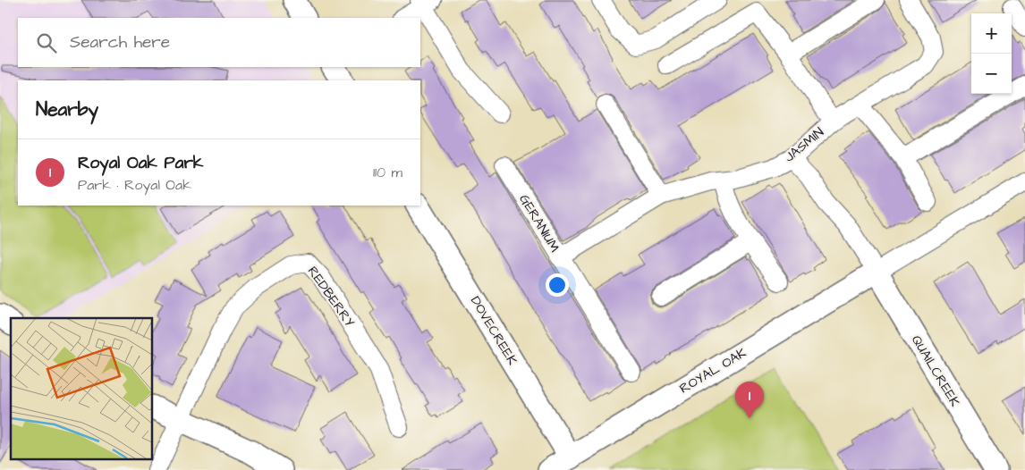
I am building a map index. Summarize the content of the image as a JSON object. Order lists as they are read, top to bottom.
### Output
{
  "streets": {
    "street": [
      "JASMIN",
      "GERANIUM",
      "REDBERRY",
      "DOVECREEK",
      "ROYAL OAK",
      "QUAILCREEK"
    ]
  },
  "crossings": [
    ["JASMIN", "GERANIUM"],
    ["DOVECREEK", "ROYAL OAK"],
    ["ROYAL OAK", "QUAILCREEK"]
  ],
  "page": {
    "map_buttons": ["+", "−"],
    "search": "Search here",
    "heading": "Nearby",
    "list": [
      {
        "mark": "1",
        "name": "Royal Oak Park",
        "note": "Park · Royal Oak",
        "value": "110 m"
      }
    ],
    "pins": "1"
  }
}
